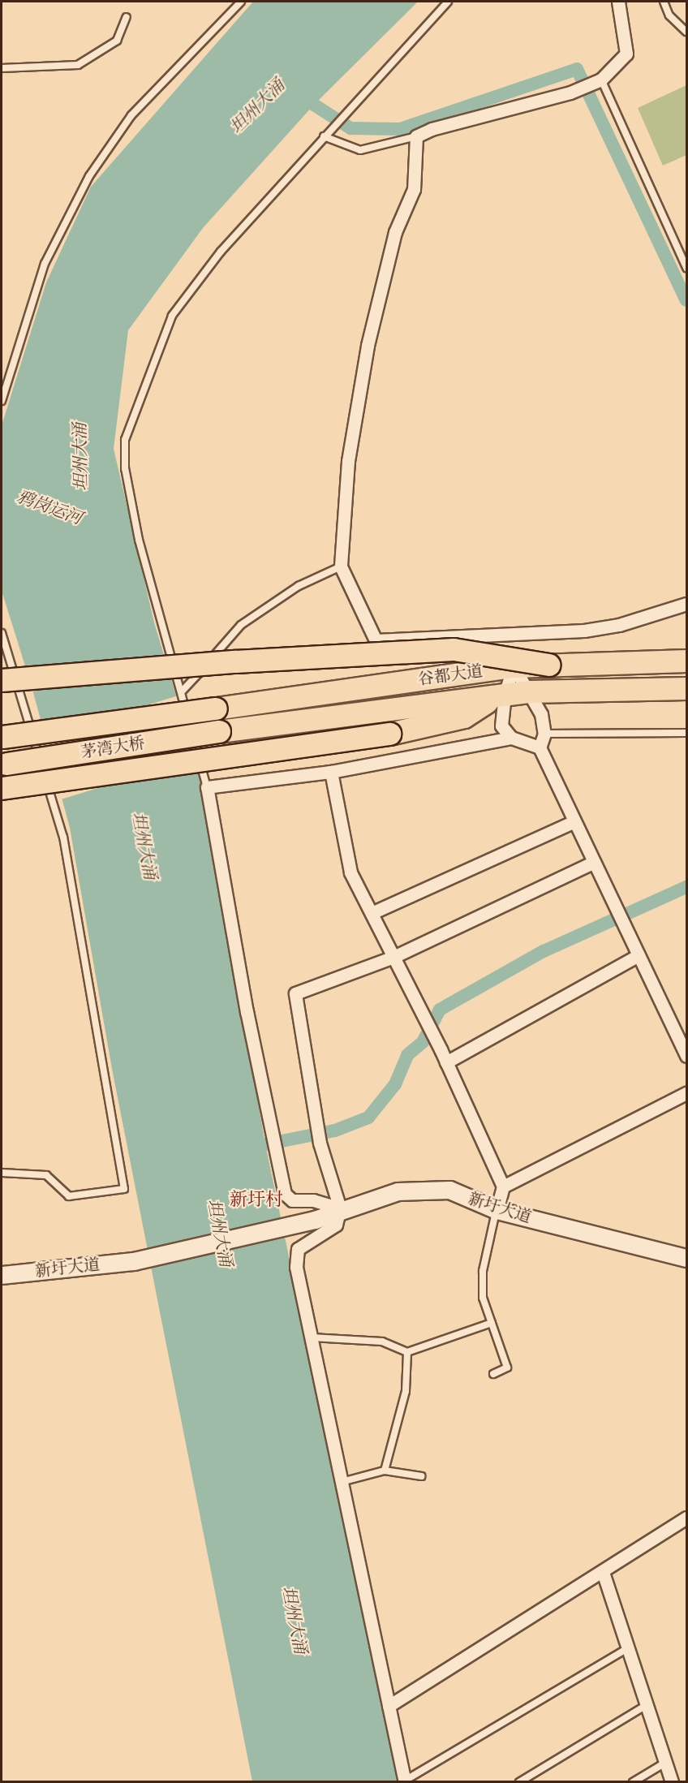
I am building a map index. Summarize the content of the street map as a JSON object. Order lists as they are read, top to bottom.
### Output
{
  "streets": {
    "highway": ["谷都大道", "茅湾大桥"],
    "street": ["新圩大道"]
  },
  "crossings": [
    ["谷都大道", "茅湾大桥"]
  ],
  "districts": ["新圩村"],
  "water": ["坦州大涌", "鸦岗运河"]
}
